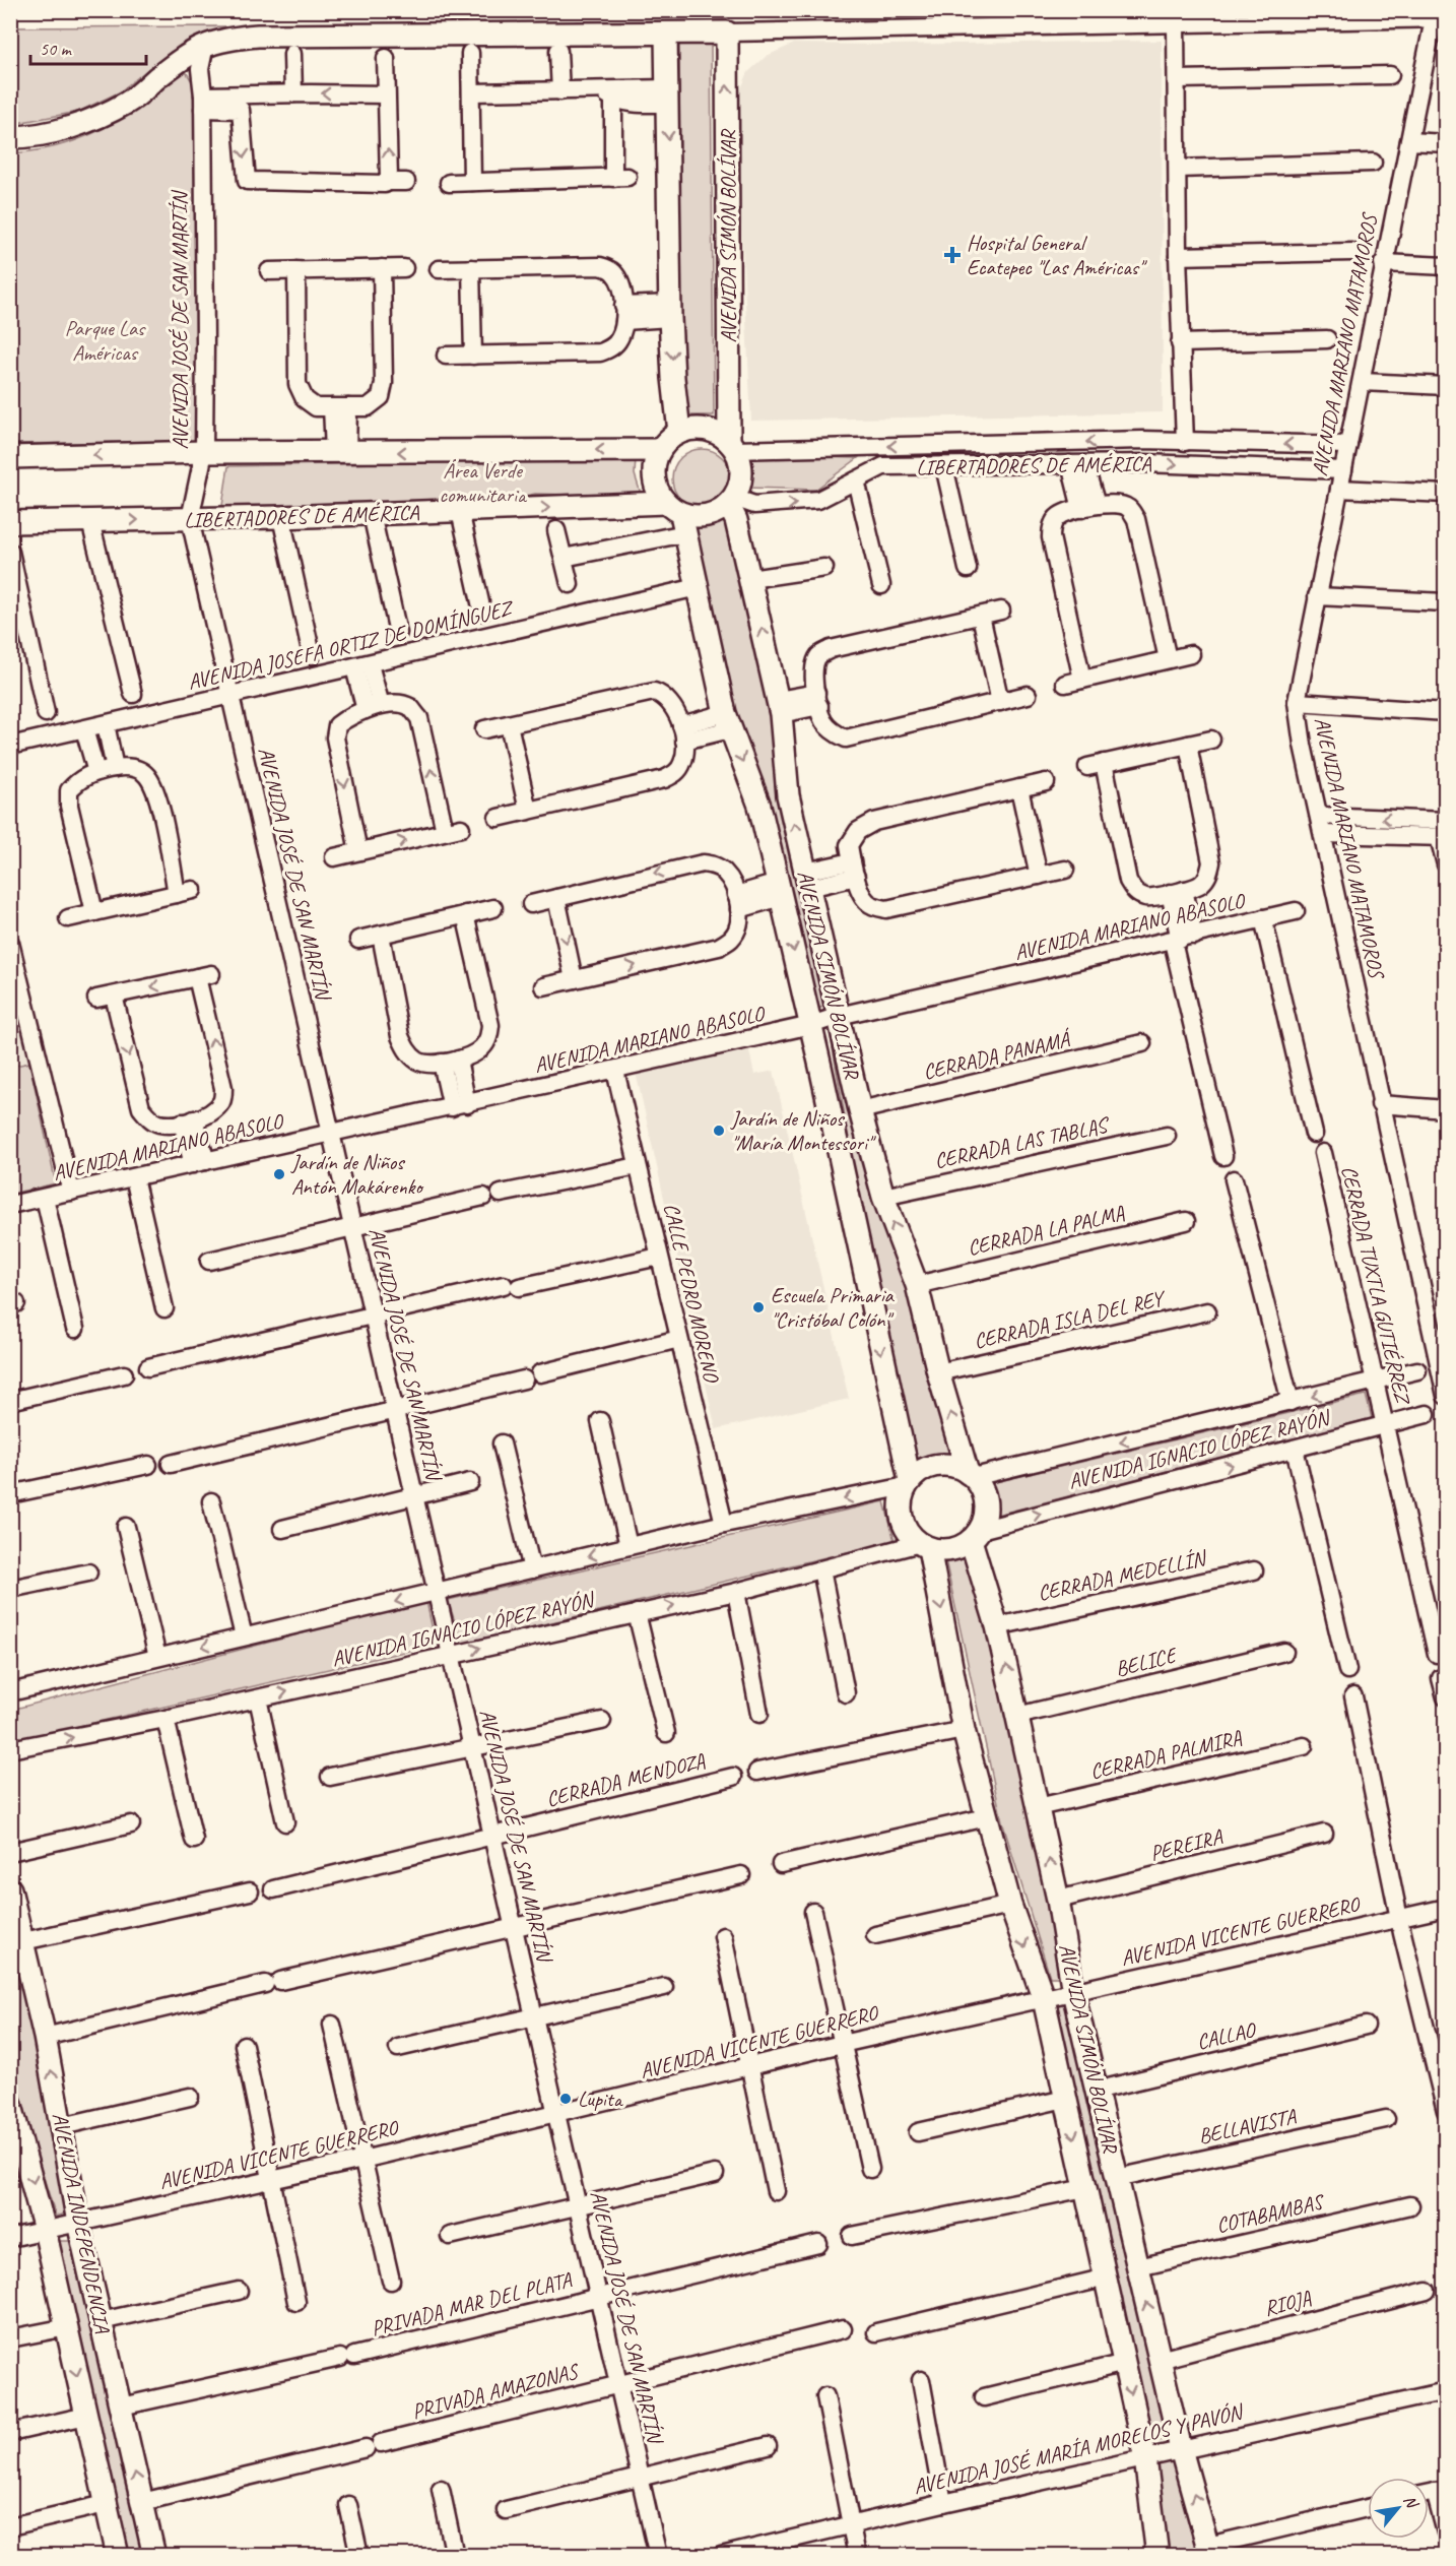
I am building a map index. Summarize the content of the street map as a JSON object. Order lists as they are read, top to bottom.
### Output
{
  "streets": {
    "main road": ["AVENIDA SIMÓN BOLÍVAR", "LIBERTADORES DE AMÉRICA", "AVENIDA INDEPENDENCIA"],
    "street": [
      "AVENIDA JOSÉ DE SAN MARTÍN",
      "AVENIDA MARIANO MATAMOROS",
      "AVENIDA JOSEFA ORTIZ DE DOMÍNGUEZ",
      "AVENIDA MARIANO ABASOLO",
      "CERRADA PANAMÁ",
      "CERRADA LAS TABLAS",
      "CERRADA LA PALMA",
      "CERRADA TUXTLA GUTIÉRREZ",
      "CALLE PEDRO MORENO",
      "CERRADA ISLA DEL REY",
      "AVENIDA IGNACIO LÓPEZ RAYÓN",
      "CERRADA MEDELLÍN",
      "BELICE",
      "CERRADA PALMIRA",
      "CERRADA MENDOZA",
      "PEREIRA",
      "AVENIDA VICENTE GUERRERO",
      "CALLAO",
      "BELLAVISTA",
      "COTABAMBAS",
      "RIOJA",
      "PRIVADA MAR DEL PLATA",
      "PRIVADA AMAZONAS",
      "AVENIDA JOSÉ MARÍA MORELOS Y PAVÓN"
    ]
  },
  "crossings": [
    ["AVENIDA SIMÓN BOLÍVAR", "LIBERTADORES DE AMÉRICA"],
    ["AVENIDA SIMÓN BOLÍVAR", "AVENIDA JOSEFA ORTIZ DE DOMÍNGUEZ"],
    ["AVENIDA SIMÓN BOLÍVAR", "AVENIDA MARIANO ABASOLO"],
    ["AVENIDA SIMÓN BOLÍVAR", "CERRADA PANAMÁ"],
    ["AVENIDA SIMÓN BOLÍVAR", "CERRADA LAS TABLAS"],
    ["AVENIDA SIMÓN BOLÍVAR", "CERRADA LA PALMA"],
    ["AVENIDA SIMÓN BOLÍVAR", "CERRADA ISLA DEL REY"],
    ["AVENIDA SIMÓN BOLÍVAR", "AVENIDA IGNACIO LÓPEZ RAYÓN"],
    ["AVENIDA SIMÓN BOLÍVAR", "CERRADA MEDELLÍN"],
    ["AVENIDA SIMÓN BOLÍVAR", "BELICE"],
    ["AVENIDA SIMÓN BOLÍVAR", "CERRADA PALMIRA"],
    ["AVENIDA SIMÓN BOLÍVAR", "PEREIRA"],
    ["AVENIDA SIMÓN BOLÍVAR", "AVENIDA VICENTE GUERRERO"],
    ["AVENIDA SIMÓN BOLÍVAR", "CALLAO"],
    ["AVENIDA SIMÓN BOLÍVAR", "BELLAVISTA"],
    ["AVENIDA SIMÓN BOLÍVAR", "COTABAMBAS"],
    ["AVENIDA SIMÓN BOLÍVAR", "RIOJA"],
    ["AVENIDA SIMÓN BOLÍVAR", "AVENIDA JOSÉ MARÍA MORELOS Y PAVÓN"],
    ["AVENIDA JOSÉ DE SAN MARTÍN", "LIBERTADORES DE AMÉRICA"],
    ["AVENIDA JOSÉ DE SAN MARTÍN", "AVENIDA JOSEFA ORTIZ DE DOMÍNGUEZ"],
    ["AVENIDA JOSÉ DE SAN MARTÍN", "AVENIDA MARIANO ABASOLO"],
    ["AVENIDA JOSÉ DE SAN MARTÍN", "AVENIDA IGNACIO LÓPEZ RAYÓN"],
    ["AVENIDA JOSÉ DE SAN MARTÍN", "CERRADA MENDOZA"],
    ["AVENIDA JOSÉ DE SAN MARTÍN", "AVENIDA VICENTE GUERRERO"],
    ["AVENIDA JOSÉ DE SAN MARTÍN", "PRIVADA MAR DEL PLATA"],
    ["AVENIDA JOSÉ DE SAN MARTÍN", "PRIVADA AMAZONAS"],
    ["AVENIDA MARIANO MATAMOROS", "LIBERTADORES DE AMÉRICA"],
    ["AVENIDA MARIANO ABASOLO", "CALLE PEDRO MORENO"],
    ["CERRADA TUXTLA GUTIÉRREZ", "AVENIDA IGNACIO LÓPEZ RAYÓN"],
    ["CALLE PEDRO MORENO", "AVENIDA IGNACIO LÓPEZ RAYÓN"],
    ["AVENIDA VICENTE GUERRERO", "AVENIDA INDEPENDENCIA"],
    ["AVENIDA INDEPENDENCIA", "PRIVADA MAR DEL PLATA"],
    ["AVENIDA INDEPENDENCIA", "PRIVADA AMAZONAS"]
  ],
  "parks": ["Parque Las Américas", "Área Verde comunitaria"],
  "places": {
    "health": ["Hospital General Ecatepec \"Las Américas\""],
    "other": [
      "Jardín de Niños \"María Montessori\"",
      "Jardín de Niños Antón Makárenko",
      "Escuela Primaria \"Cristóbal Colón\"",
      "Lupita"
    ]
  },
  "scale_bar": "50 m",
  "north": "top right"
}
